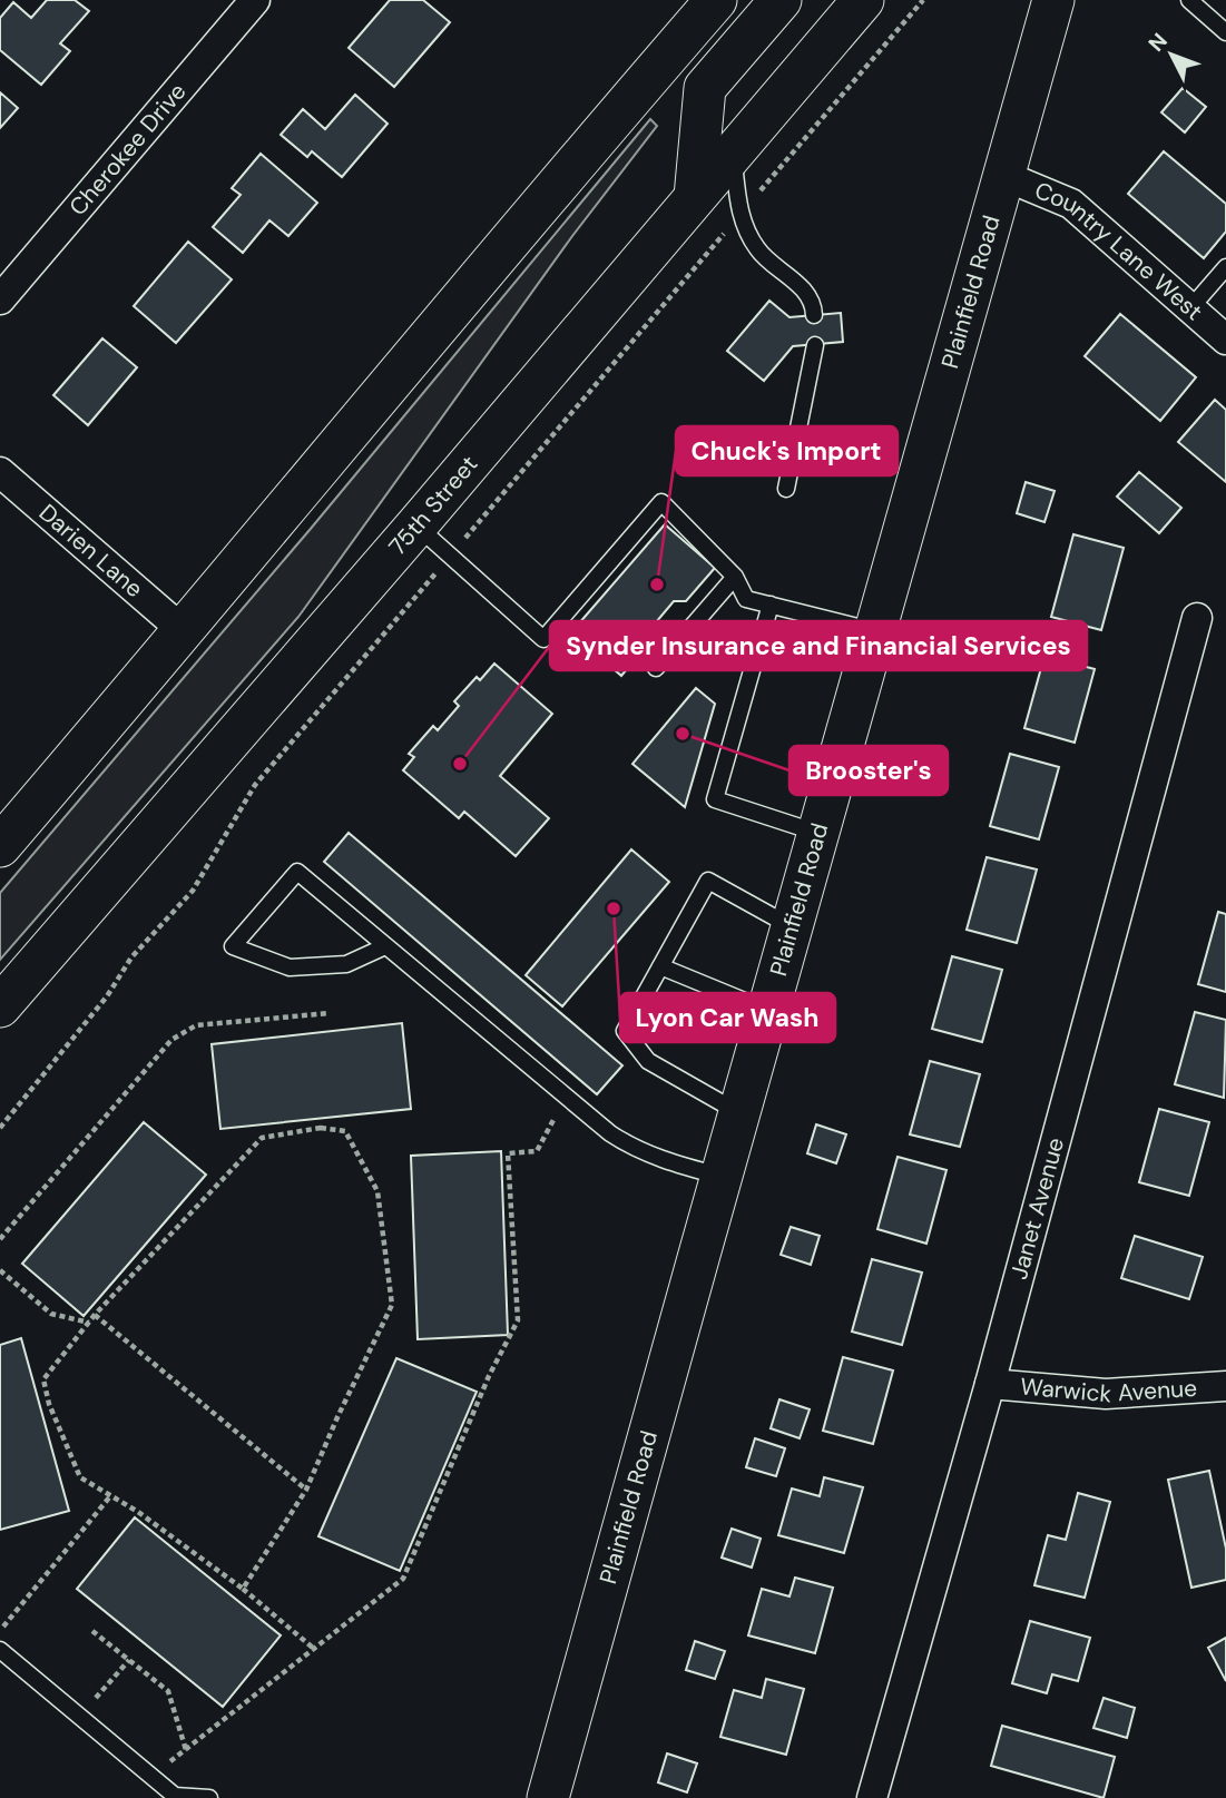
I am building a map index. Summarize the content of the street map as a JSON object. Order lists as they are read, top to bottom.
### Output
{
  "streets": {
    "main road": ["Plainfield Road", "75th Street"],
    "street": [
      "Cherokee Drive",
      "Country Lane West",
      "Darien Lane",
      "Janet Avenue",
      "Warwick Avenue"
    ]
  },
  "crossings": [
    ["Country Lane West", "Plainfield Road"],
    ["Janet Avenue", "Warwick Avenue"]
  ],
  "places": [
    "Chuck's Import",
    "Brooster's",
    "Synder Insurance and Financial Services",
    "Lyon Car Wash"
  ],
  "north": "top left"
}
